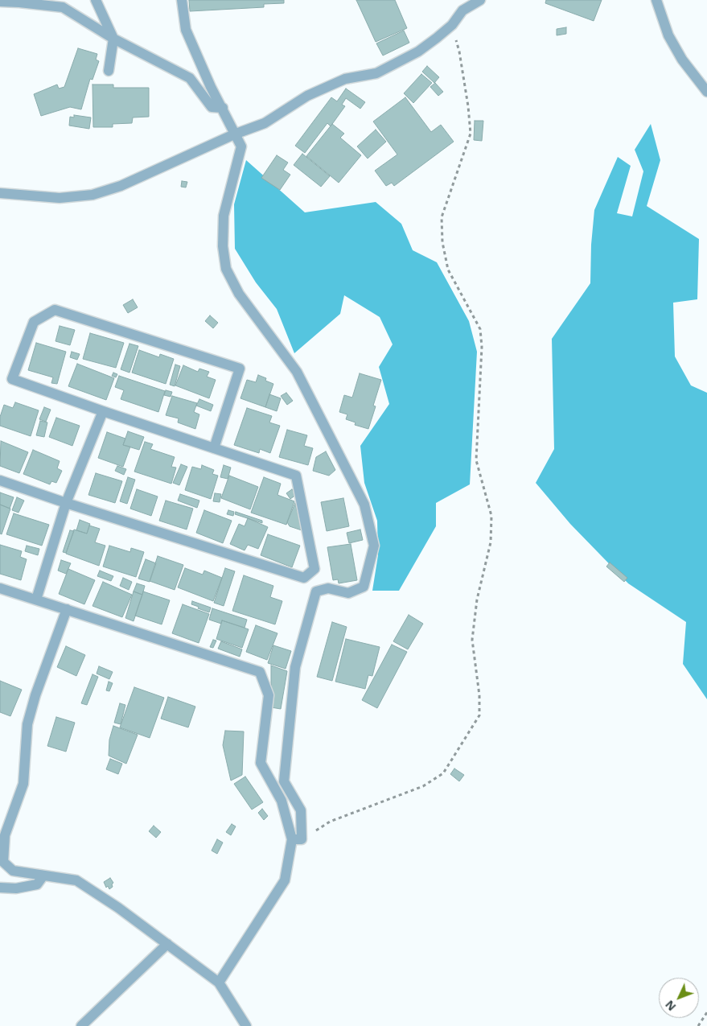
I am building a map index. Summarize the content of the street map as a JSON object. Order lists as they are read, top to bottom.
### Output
{
  "north": "bottom left"
}
